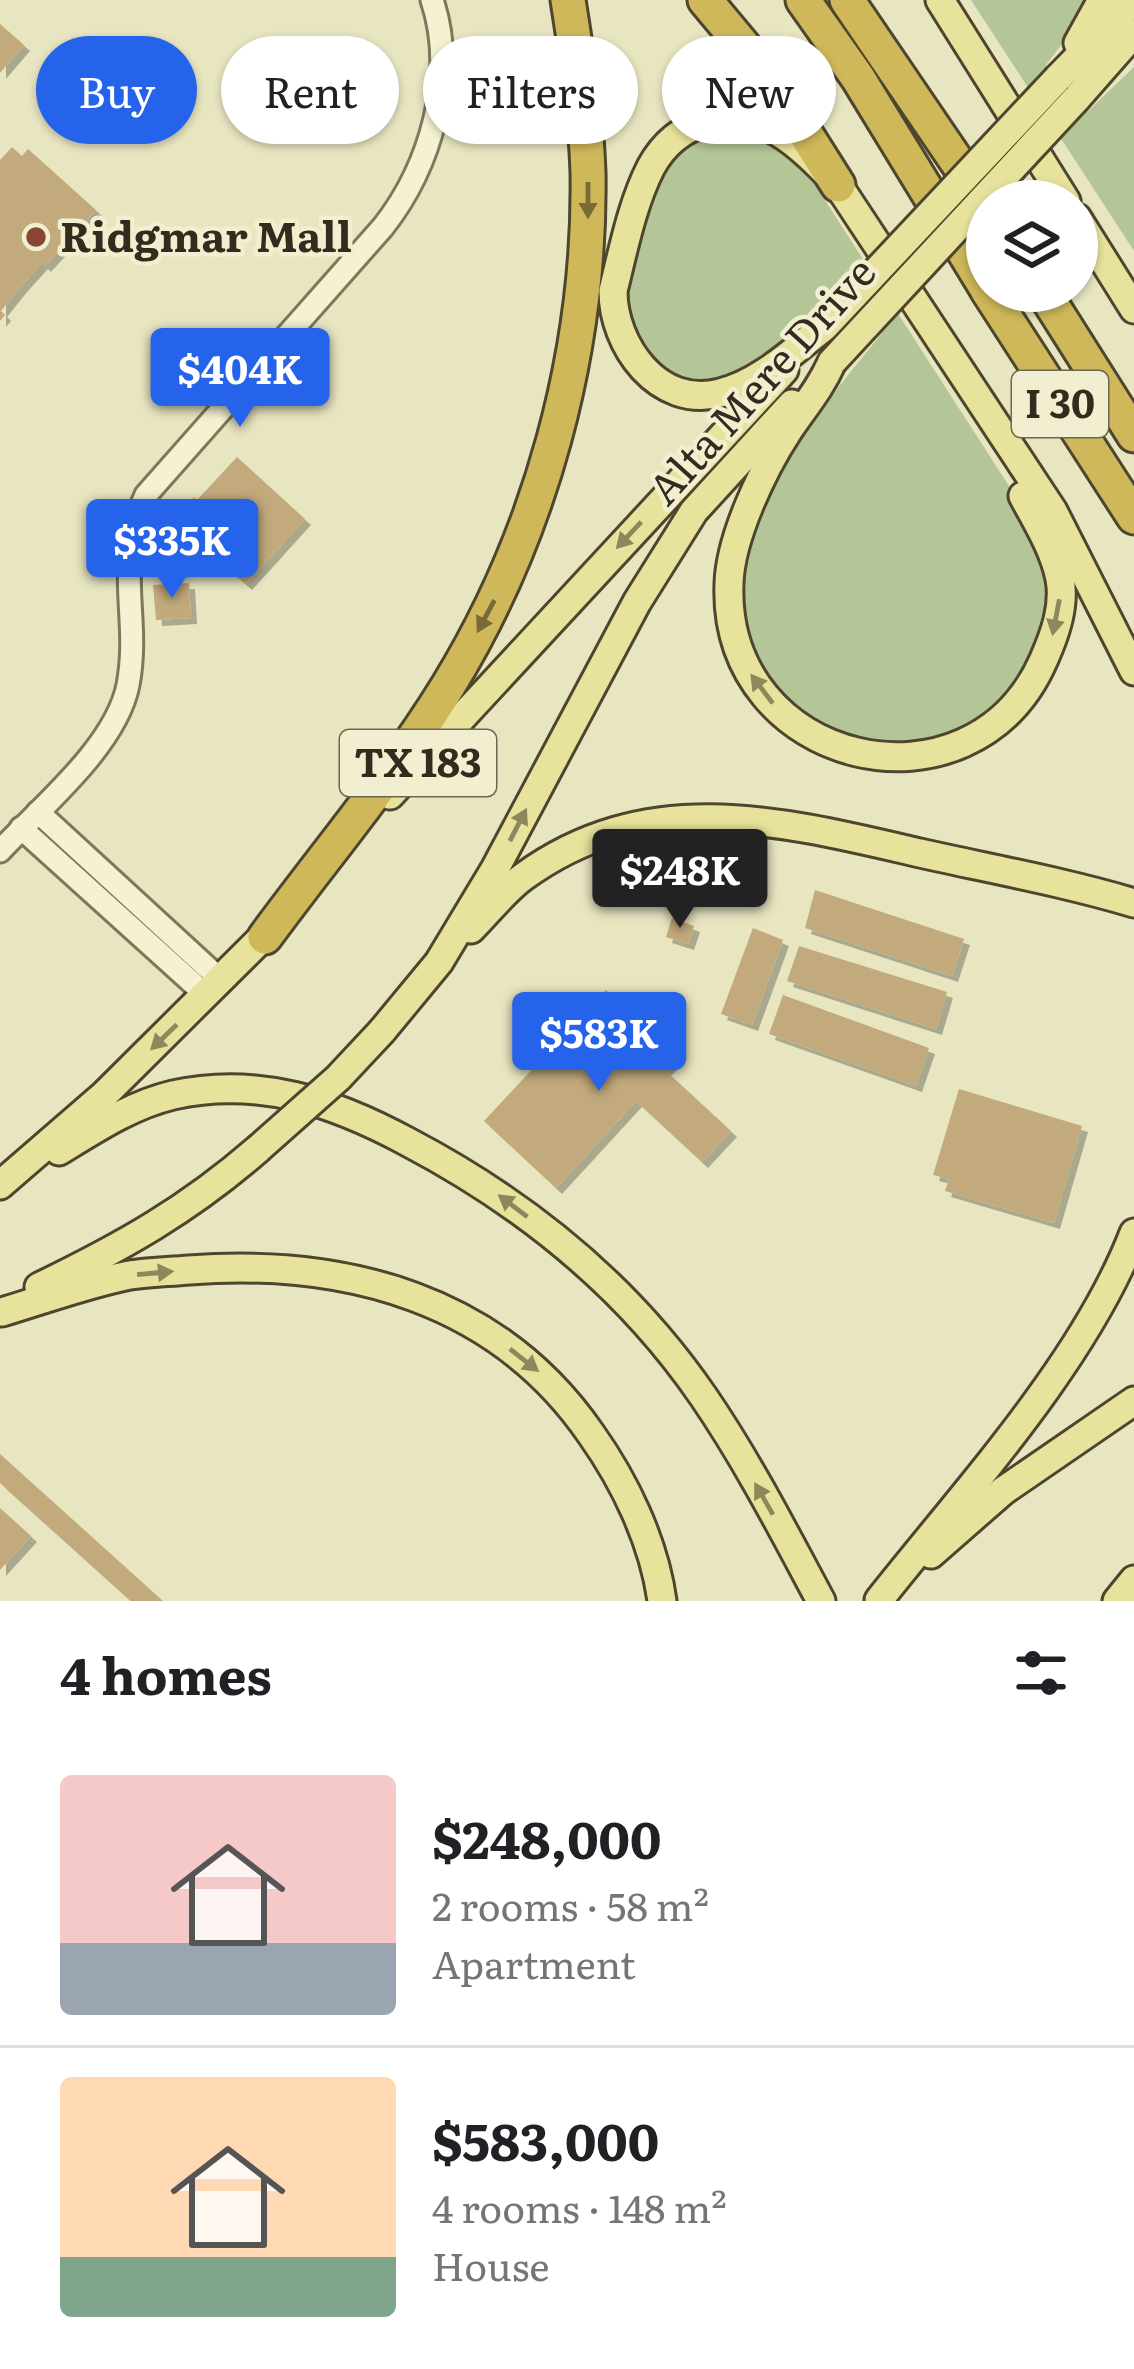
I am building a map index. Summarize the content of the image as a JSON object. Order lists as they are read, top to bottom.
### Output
{
  "streets": {
    "highway": ["I 30"],
    "main road": ["Alta Mere Drive", "TX 183"]
  },
  "places": ["Ridgmar Mall"],
  "page": {
    "chip": [
      "Buy",
      "Rent",
      "Filters",
      "New"
    ],
    "price": [
      "$404K",
      "$335K",
      "$248K",
      "$583K"
    ],
    "heading": "4 homes",
    "list": [
      {
        "name": "$248,000",
        "note": "2 rooms · 58 m² · Apartment"
      },
      {
        "name": "$583,000",
        "note": "4 rooms · 148 m² · House"
      }
    ]
  }
}
